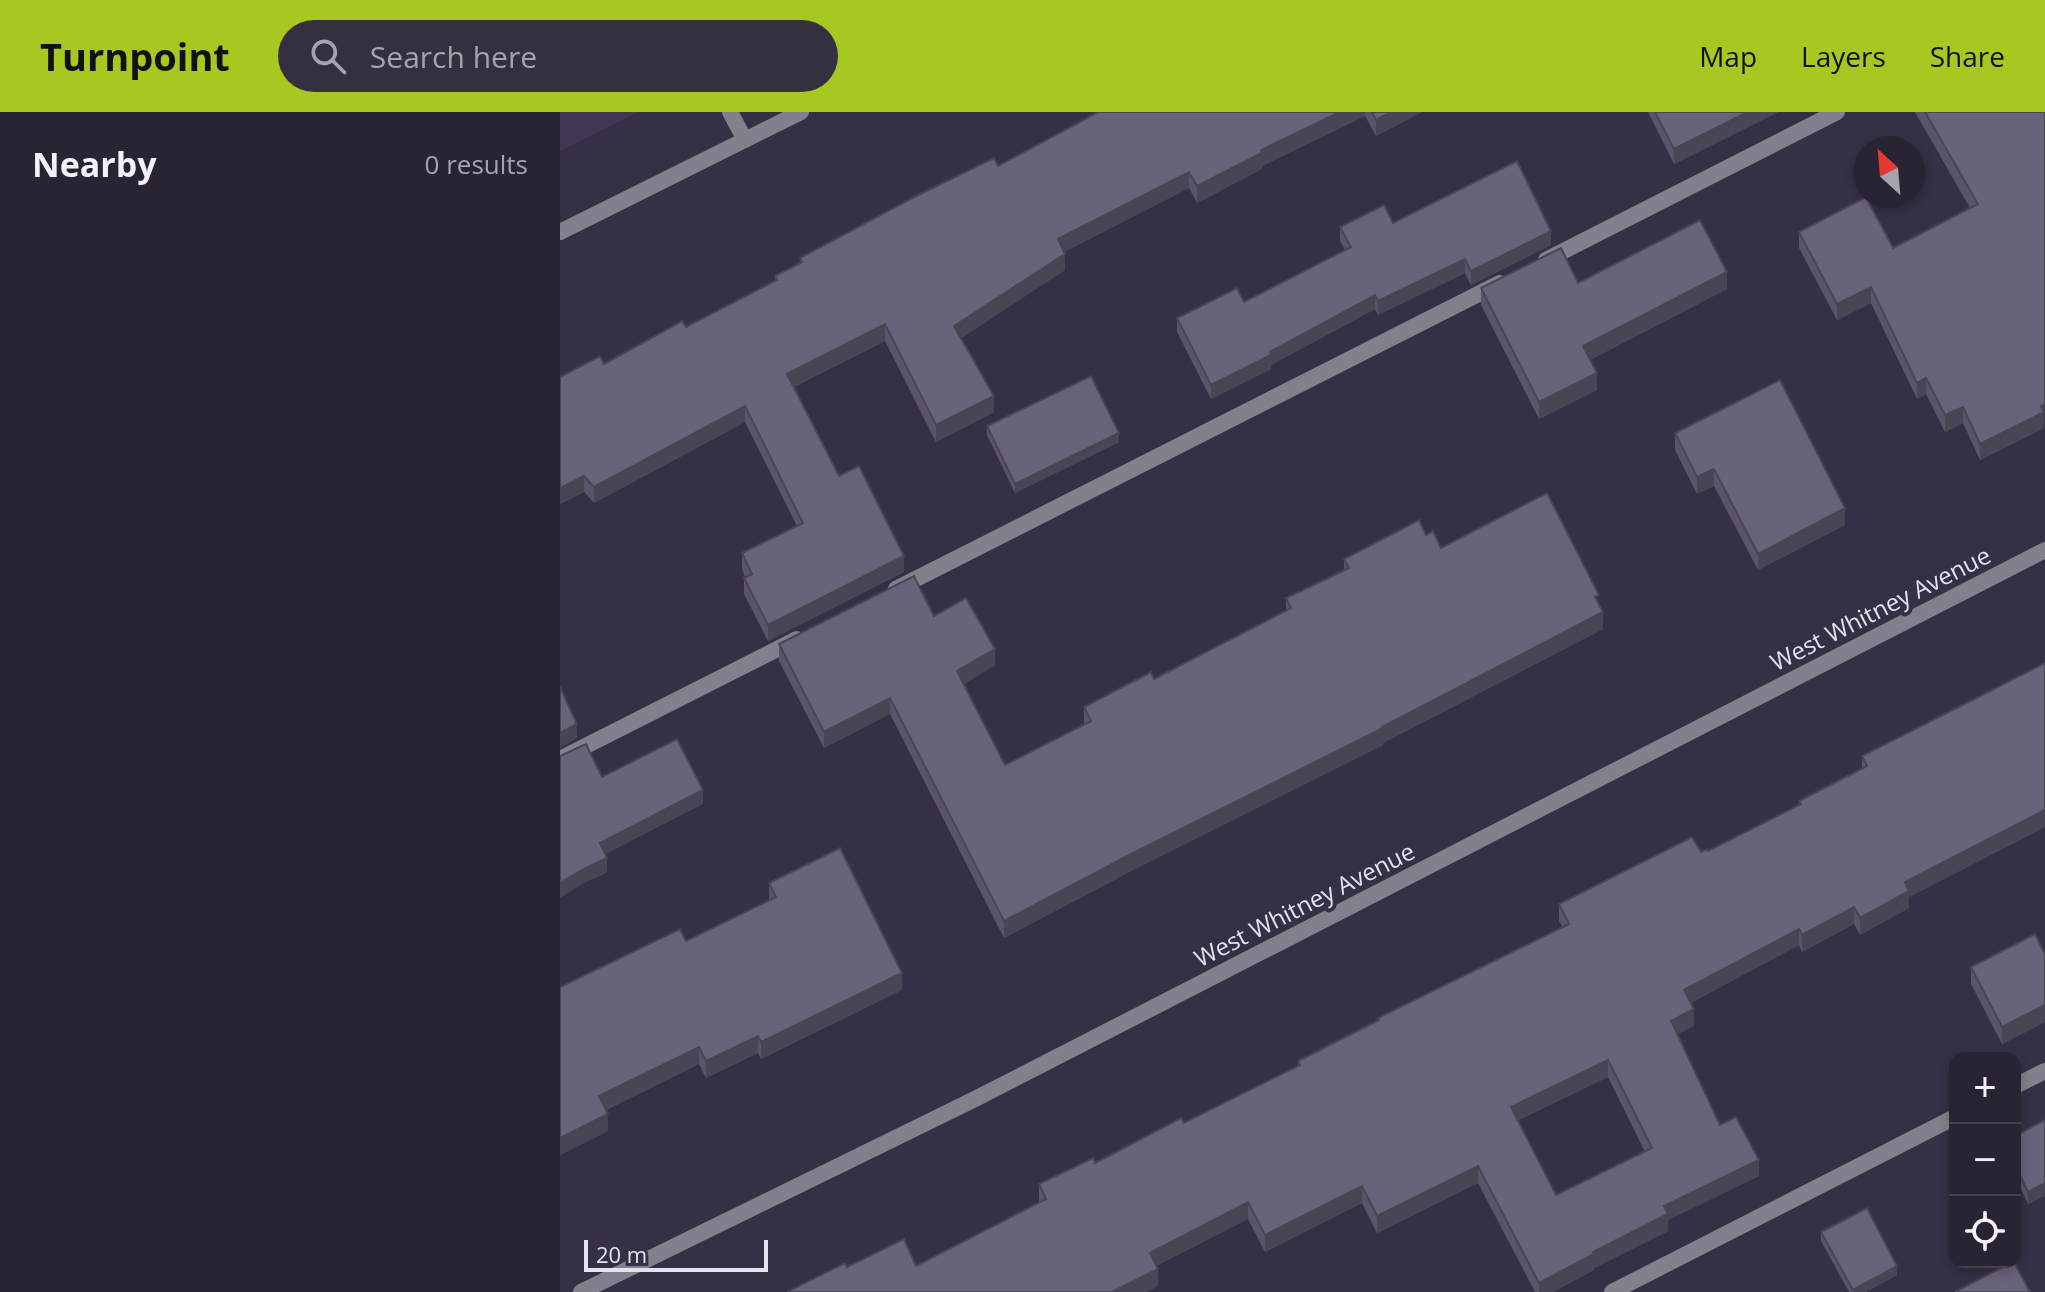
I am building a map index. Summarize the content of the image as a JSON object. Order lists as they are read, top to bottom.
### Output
{
  "streets": {
    "street": ["West Whitney Avenue"]
  },
  "scale_bar": "20 m",
  "north": "top left",
  "page": {
    "header": "Turnpoint",
    "search": "Search here",
    "nav": ["Map", "Layers", "Share"],
    "heading": ["Nearby", "0 results"],
    "map_buttons": ["+", "−"],
    "scale": "20 m"
  }
}
